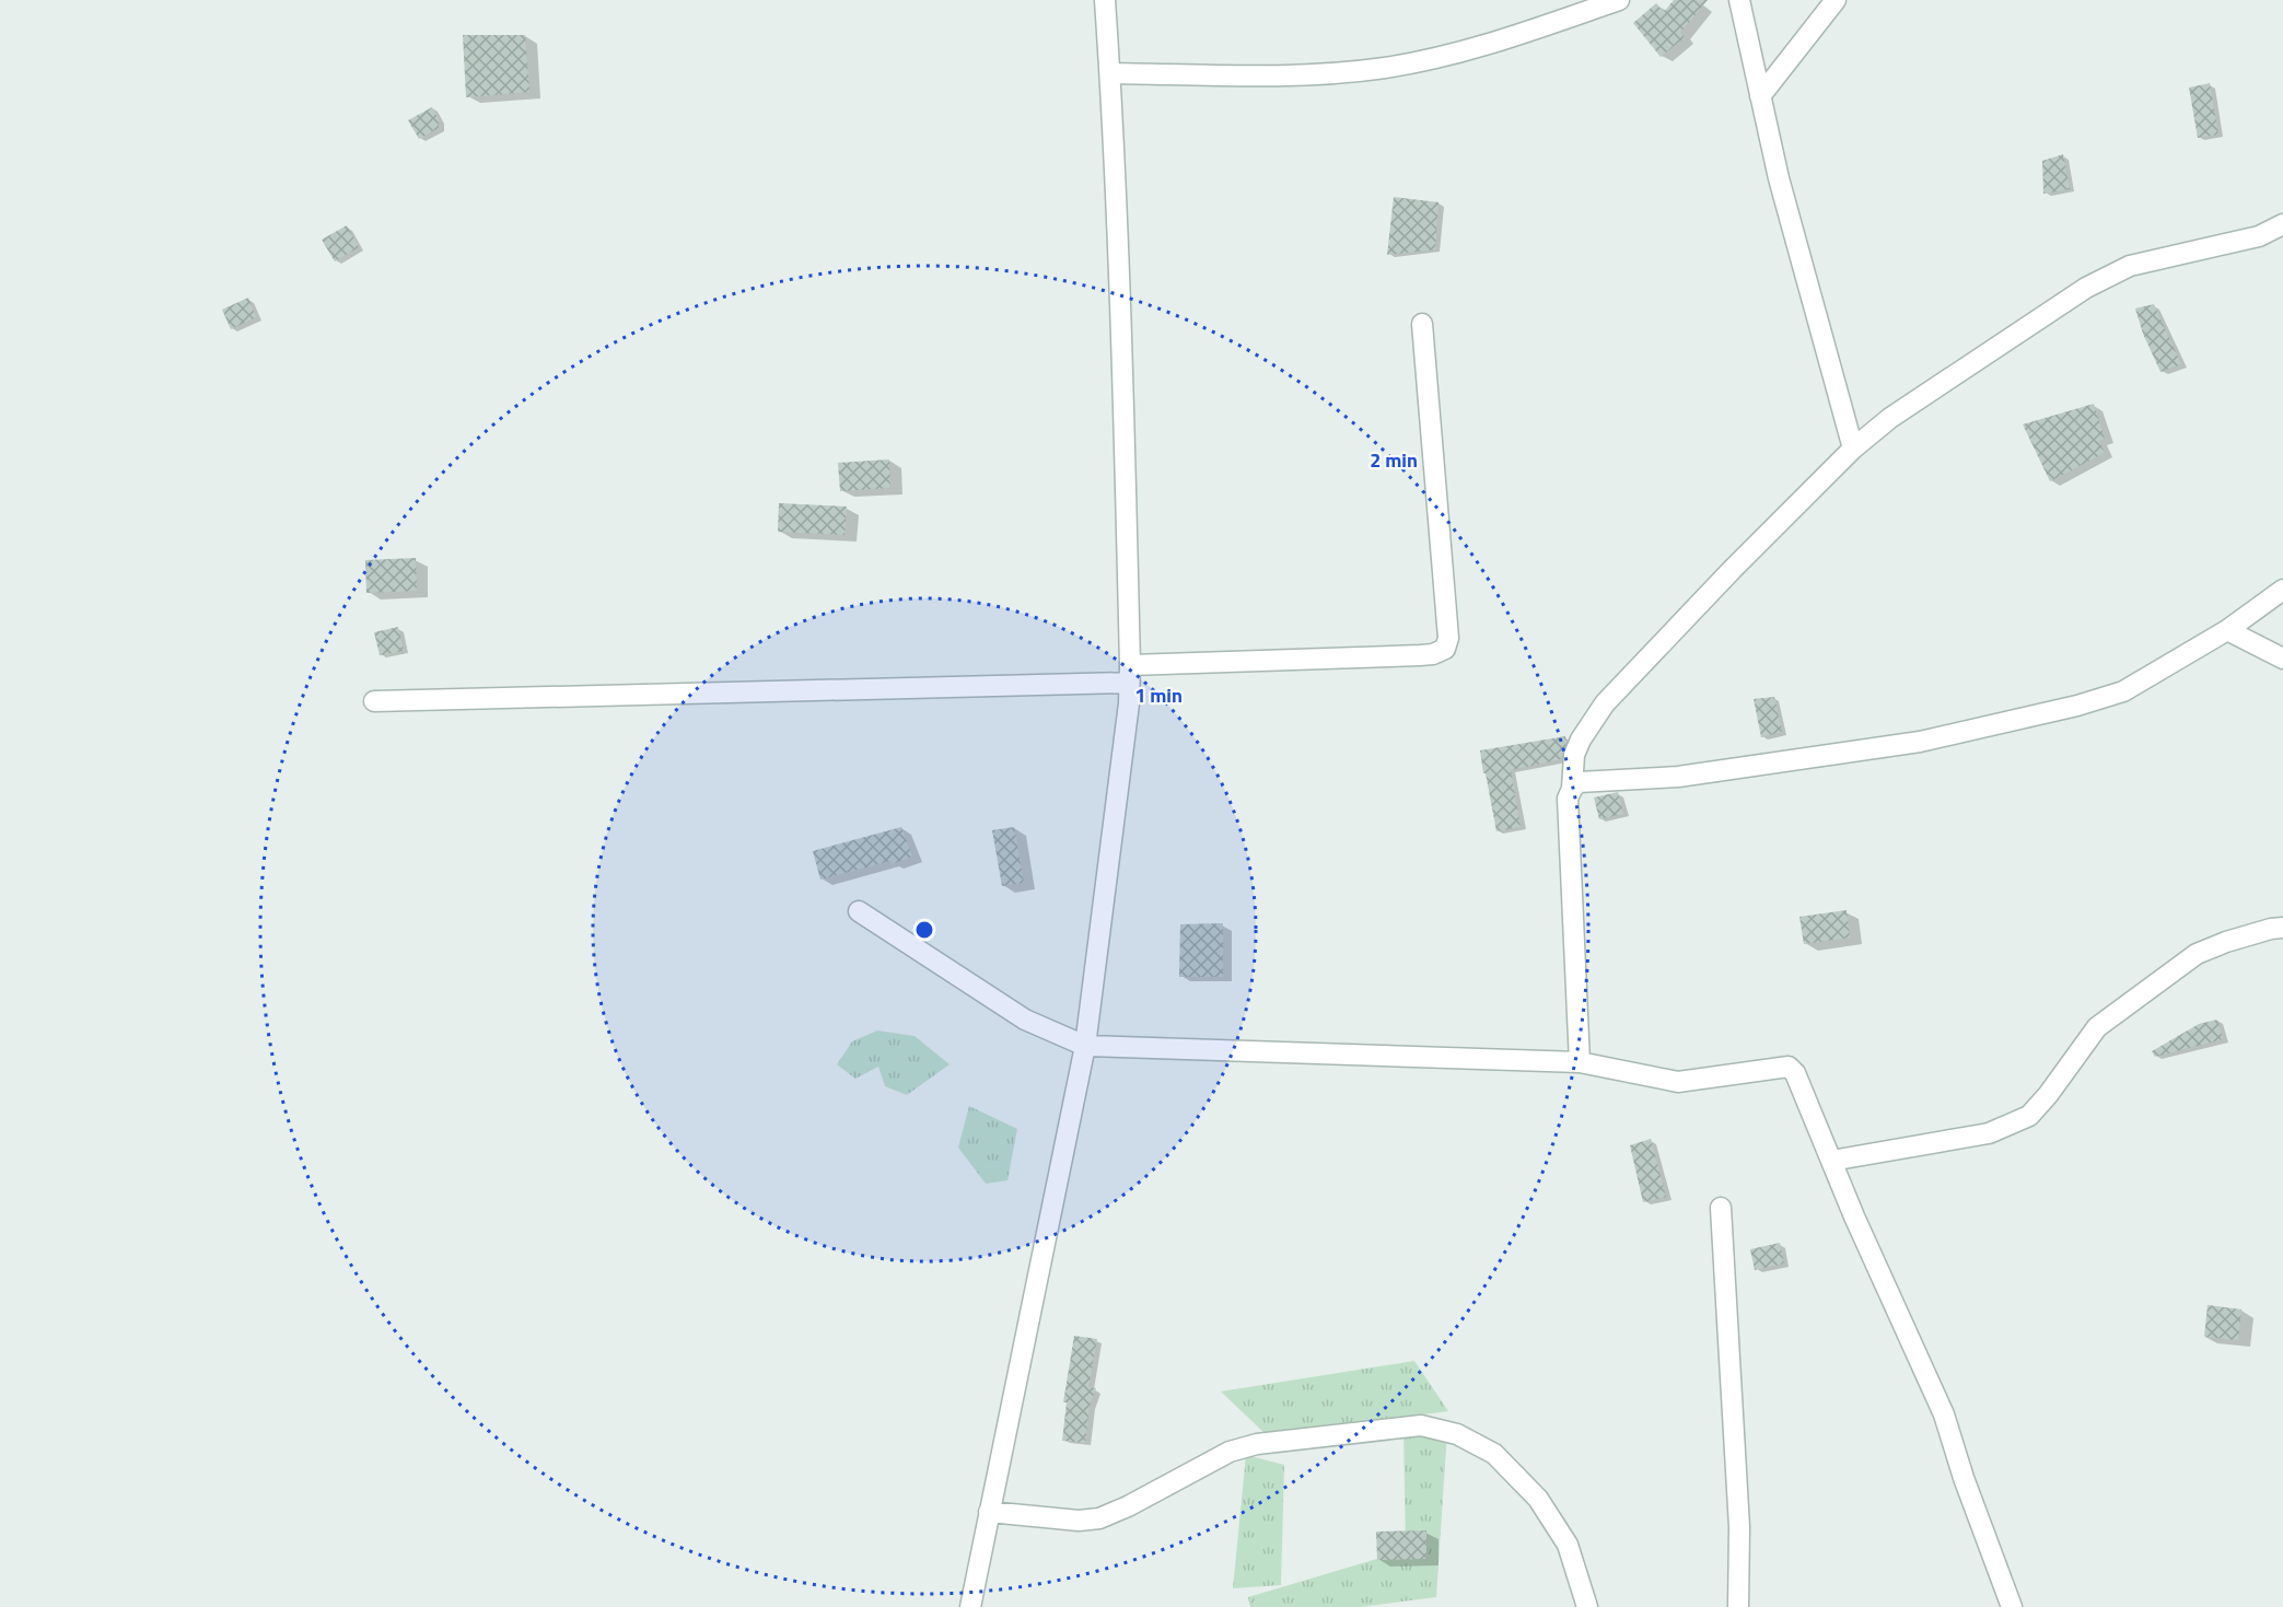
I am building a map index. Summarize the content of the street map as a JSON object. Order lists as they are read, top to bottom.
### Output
{
  "rings": ["2 min", "1 min"]
}
